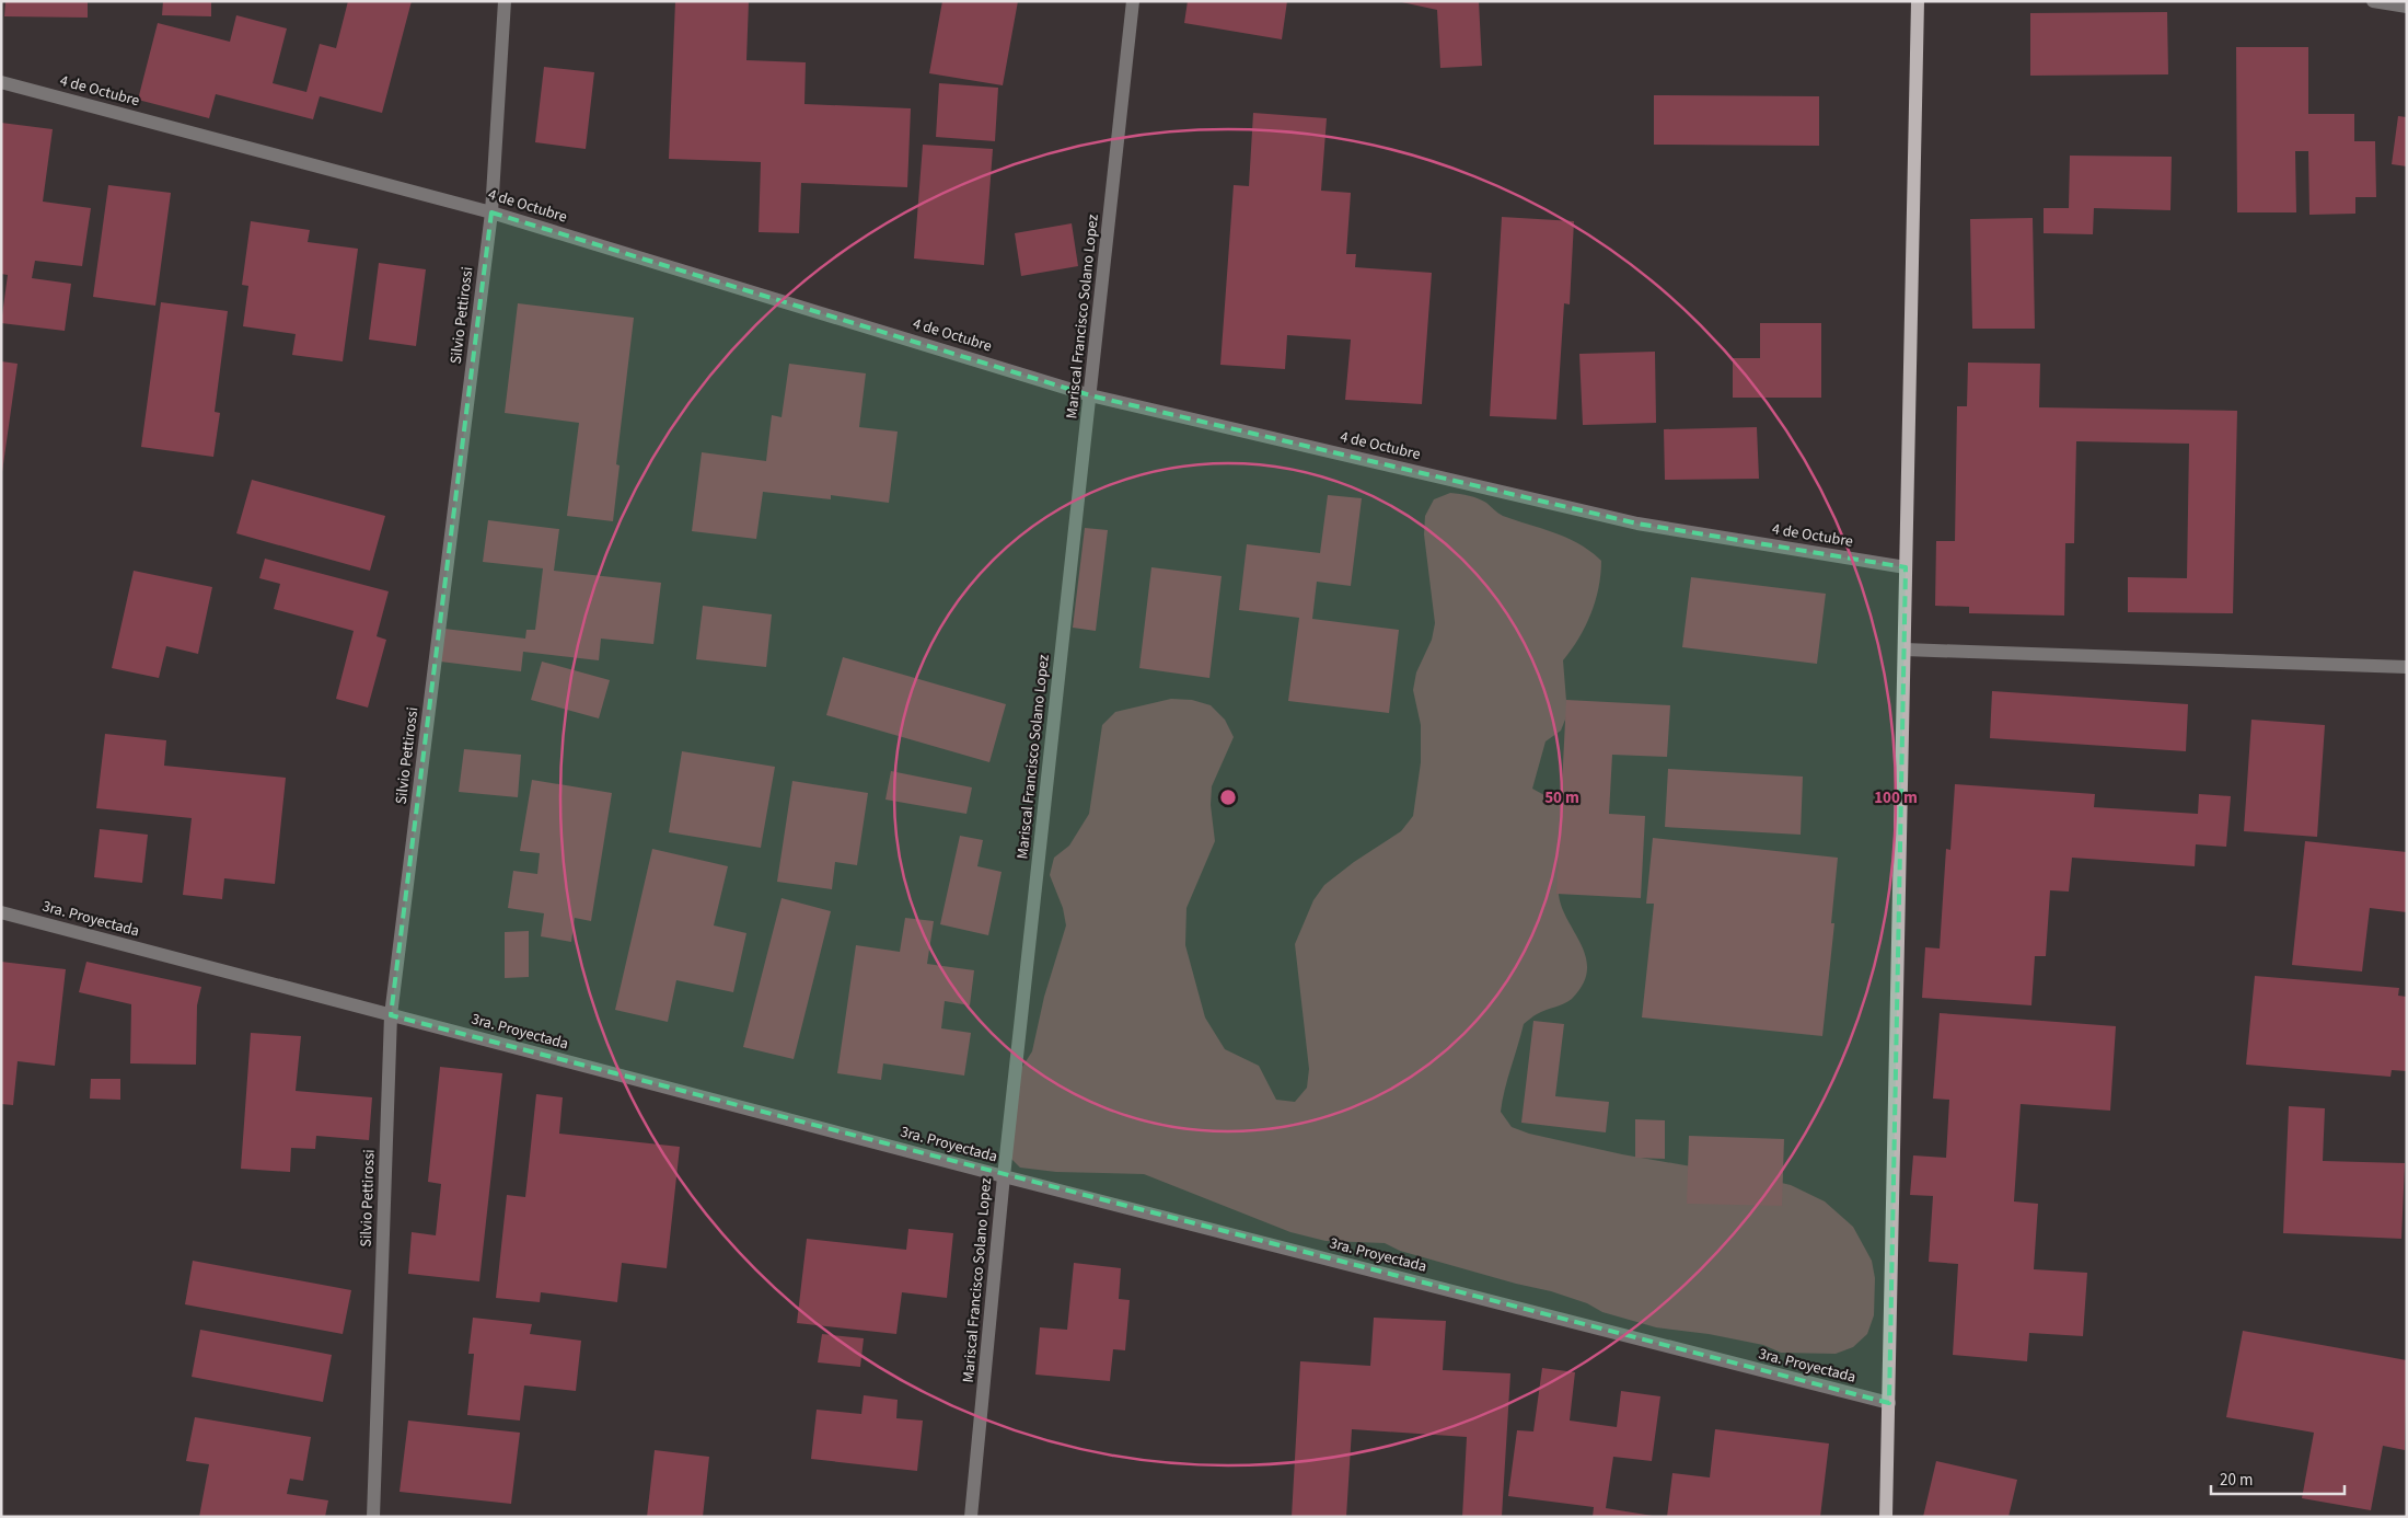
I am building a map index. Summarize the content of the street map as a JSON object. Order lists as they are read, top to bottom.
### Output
{
  "streets": {
    "street": [
      "4 de Octubre",
      "Silvio Pettirossi",
      "Mariscal Francisco Solano Lopez",
      "3ra. Proyectada"
    ]
  },
  "crossings": [
    ["4 de Octubre", "Silvio Pettirossi"],
    ["4 de Octubre", "Mariscal Francisco Solano Lopez"],
    ["Silvio Pettirossi", "3ra. Proyectada"],
    ["Mariscal Francisco Solano Lopez", "3ra. Proyectada"]
  ],
  "scale_bar": "20 m",
  "rings": ["50 m", "100 m"]
}
